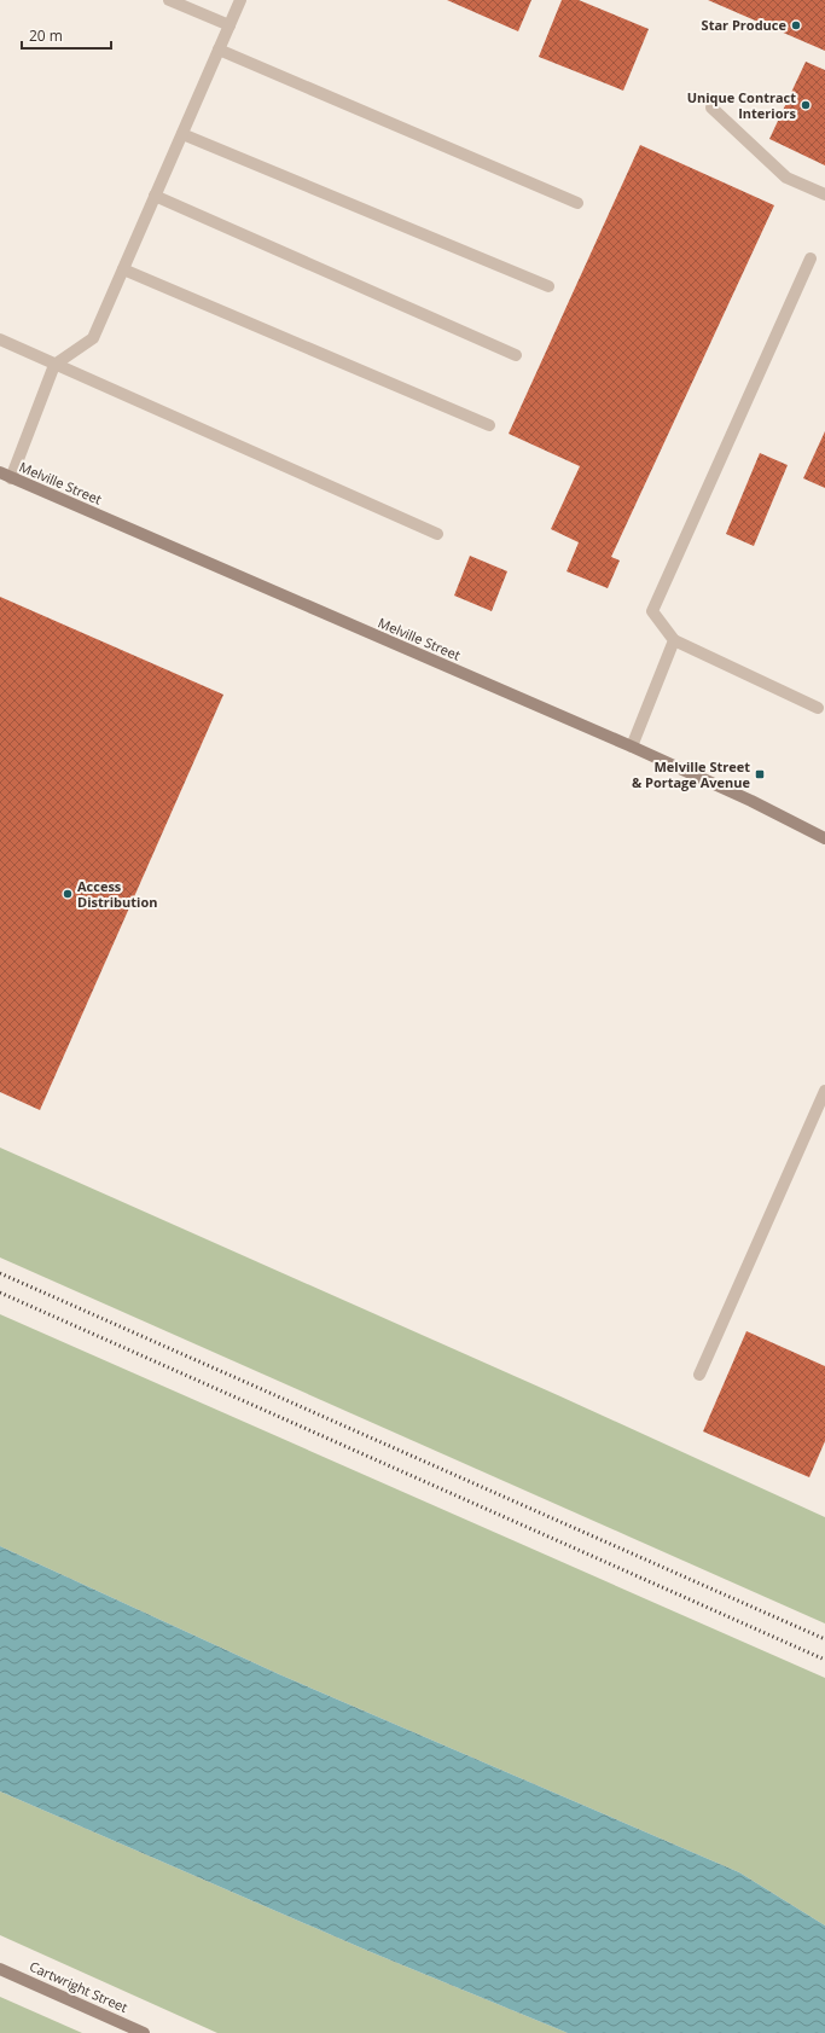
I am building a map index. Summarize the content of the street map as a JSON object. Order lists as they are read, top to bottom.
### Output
{
  "streets": {
    "street": ["Melville Street", "Cartwright Street"]
  },
  "places": {
    "other": ["Star Produce", "Unique Contract Interiors", "Access Distribution"],
    "transit": ["Melville Street & Portage Avenue"]
  },
  "scale_bar": "20 m"
}
